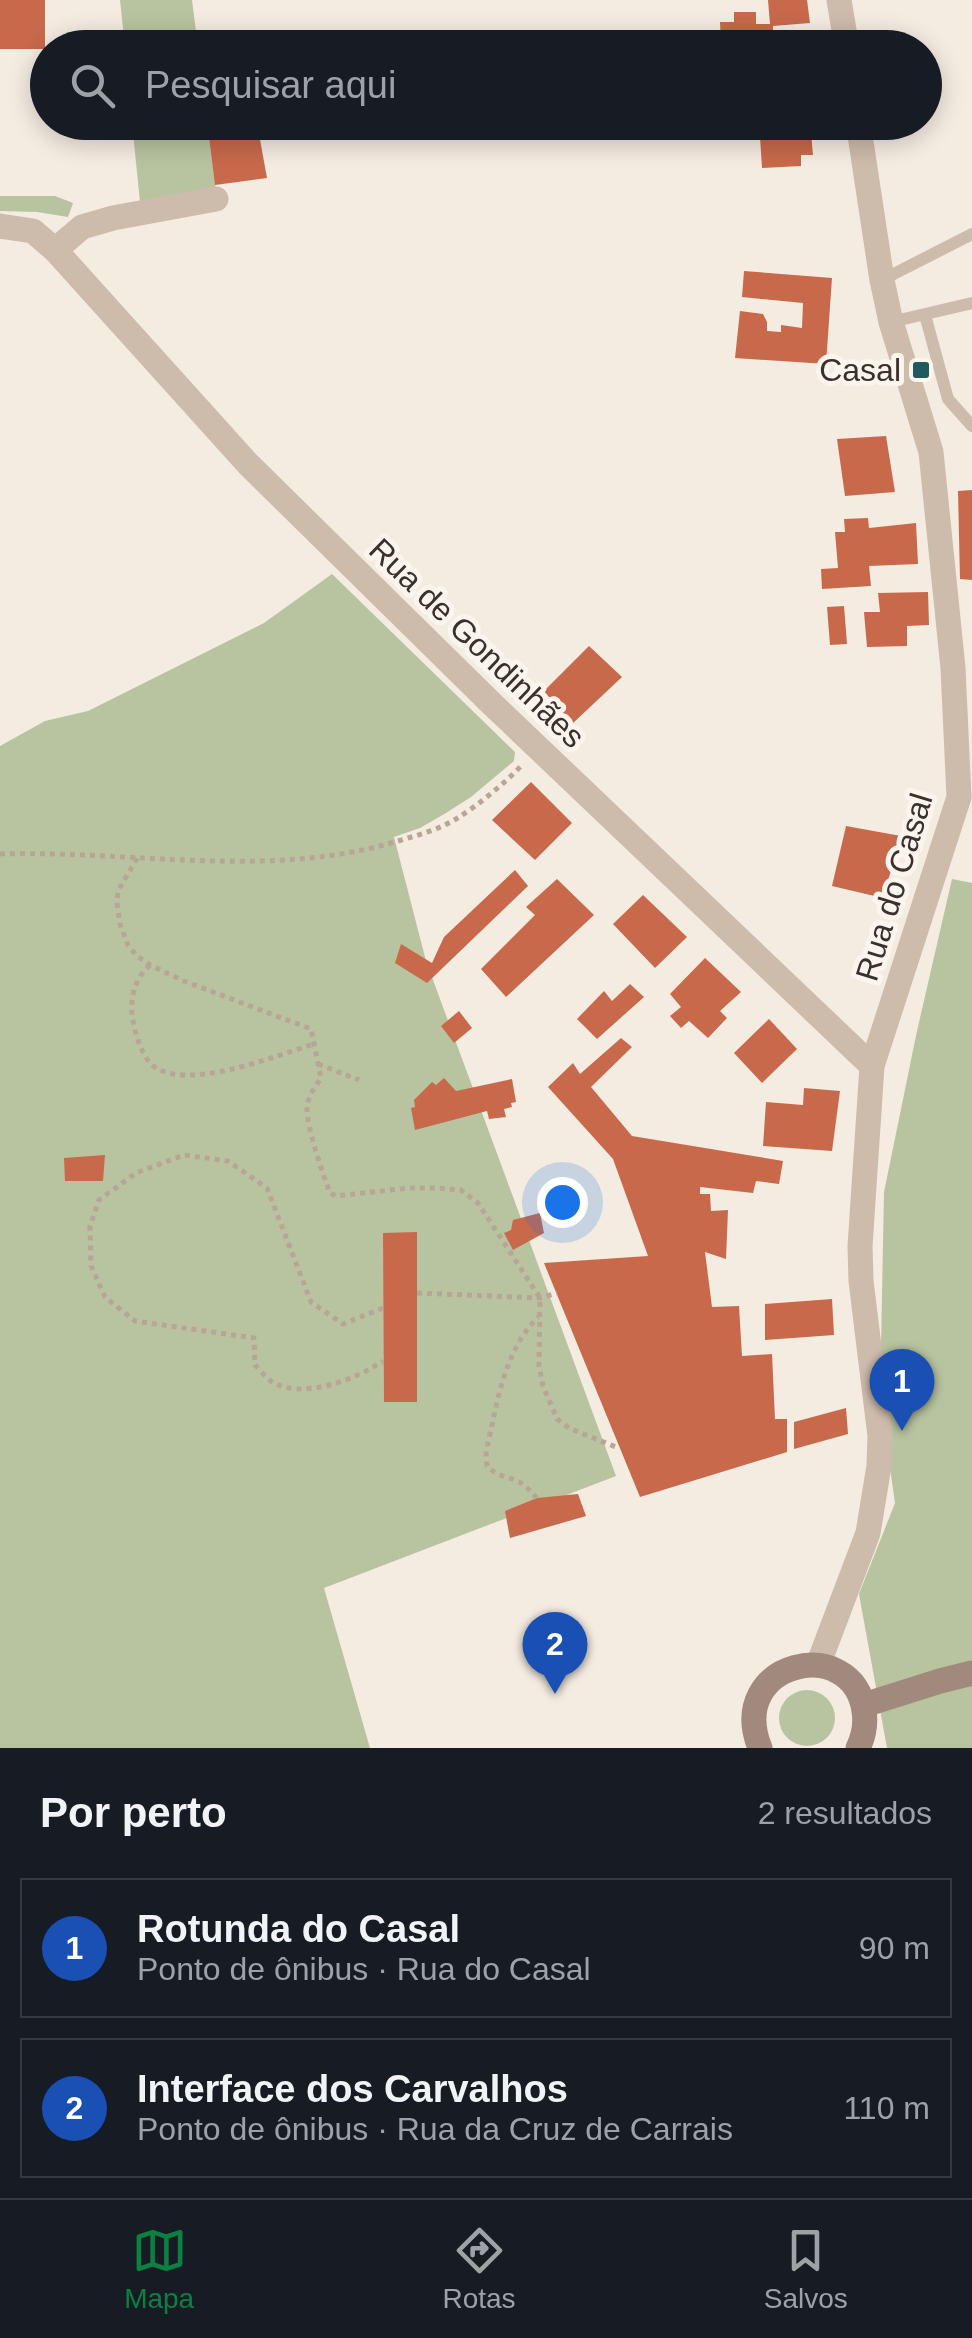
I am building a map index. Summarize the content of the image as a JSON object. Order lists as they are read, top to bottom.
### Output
{
  "streets": {
    "street": ["Rua de Gondinhães", "Rua do Casal"]
  },
  "crossings": [
    ["Rua de Gondinhães", "Rua do Casal"]
  ],
  "places": {
    "transit": ["Casal"]
  },
  "page": {
    "search": "Pesquisar aqui",
    "pins": ["1", "2"],
    "heading": ["Por perto", "2 resultados"],
    "list": [
      {
        "mark": "1",
        "name": "Rotunda do Casal",
        "note": "Ponto de ônibus · Rua do Casal",
        "value": "90 m"
      },
      {
        "mark": "2",
        "name": "Interface dos Carvalhos",
        "note": "Ponto de ônibus · Rua da Cruz de Carrais",
        "value": "110 m"
      }
    ],
    "nav": ["Mapa", "Rotas", "Salvos"]
  }
}
